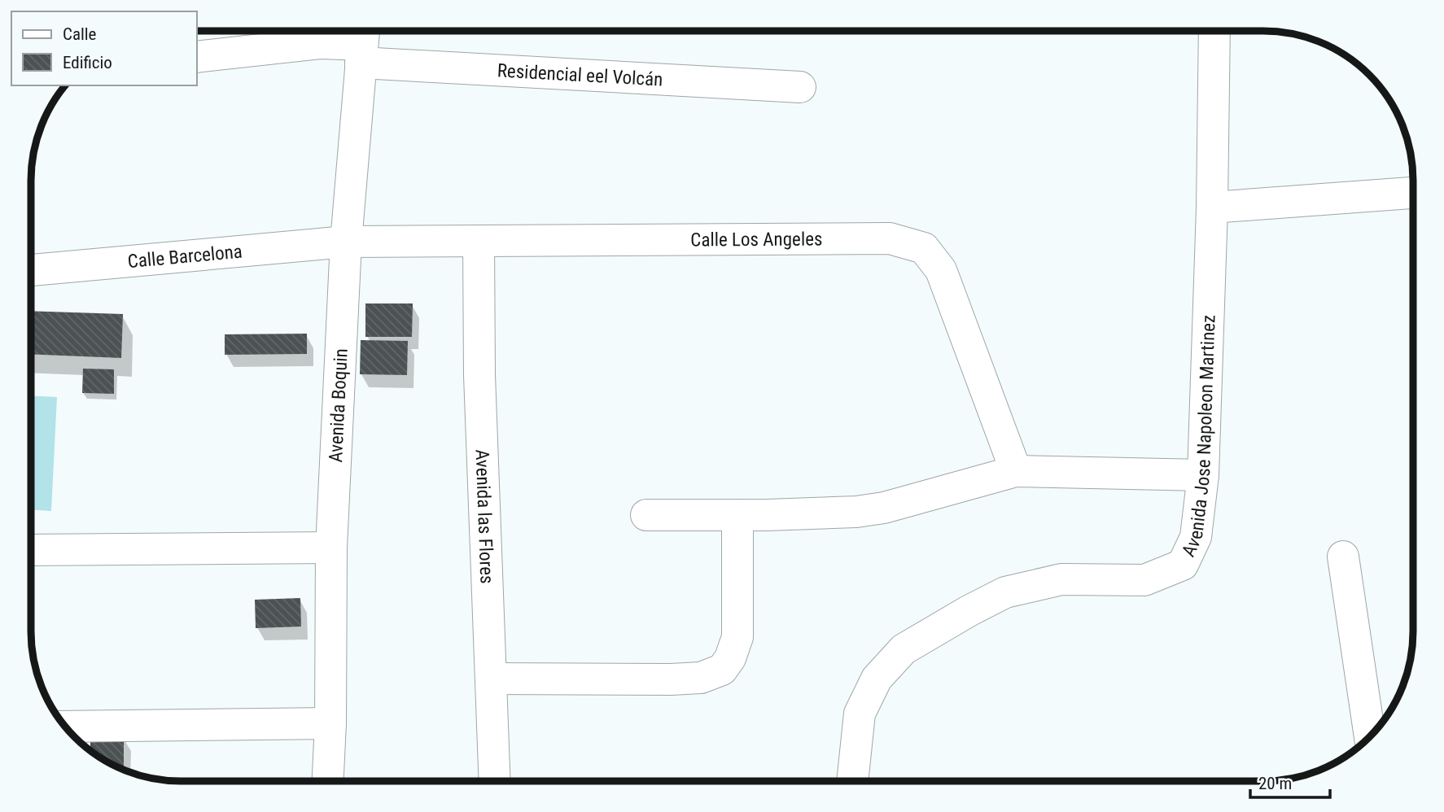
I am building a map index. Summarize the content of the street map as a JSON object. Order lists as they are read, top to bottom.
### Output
{
  "streets": {
    "street": [
      "Residencial eel Volcán",
      "Calle Los Angeles",
      "Calle Barcelona",
      "Avenida Boquin",
      "Avenida Jose Napoleon Martinez",
      "Avenida las Flores"
    ]
  },
  "crossings": [
    ["Residencial eel Volcán", "Avenida Boquin"],
    ["Calle Los Angeles", "Calle Barcelona"],
    ["Calle Los Angeles", "Avenida Boquin"],
    ["Calle Los Angeles", "Avenida las Flores"],
    ["Calle Barcelona", "Avenida Boquin"]
  ],
  "legend": ["Calle", "Edificio"],
  "scale_bar": "20 m"
}
